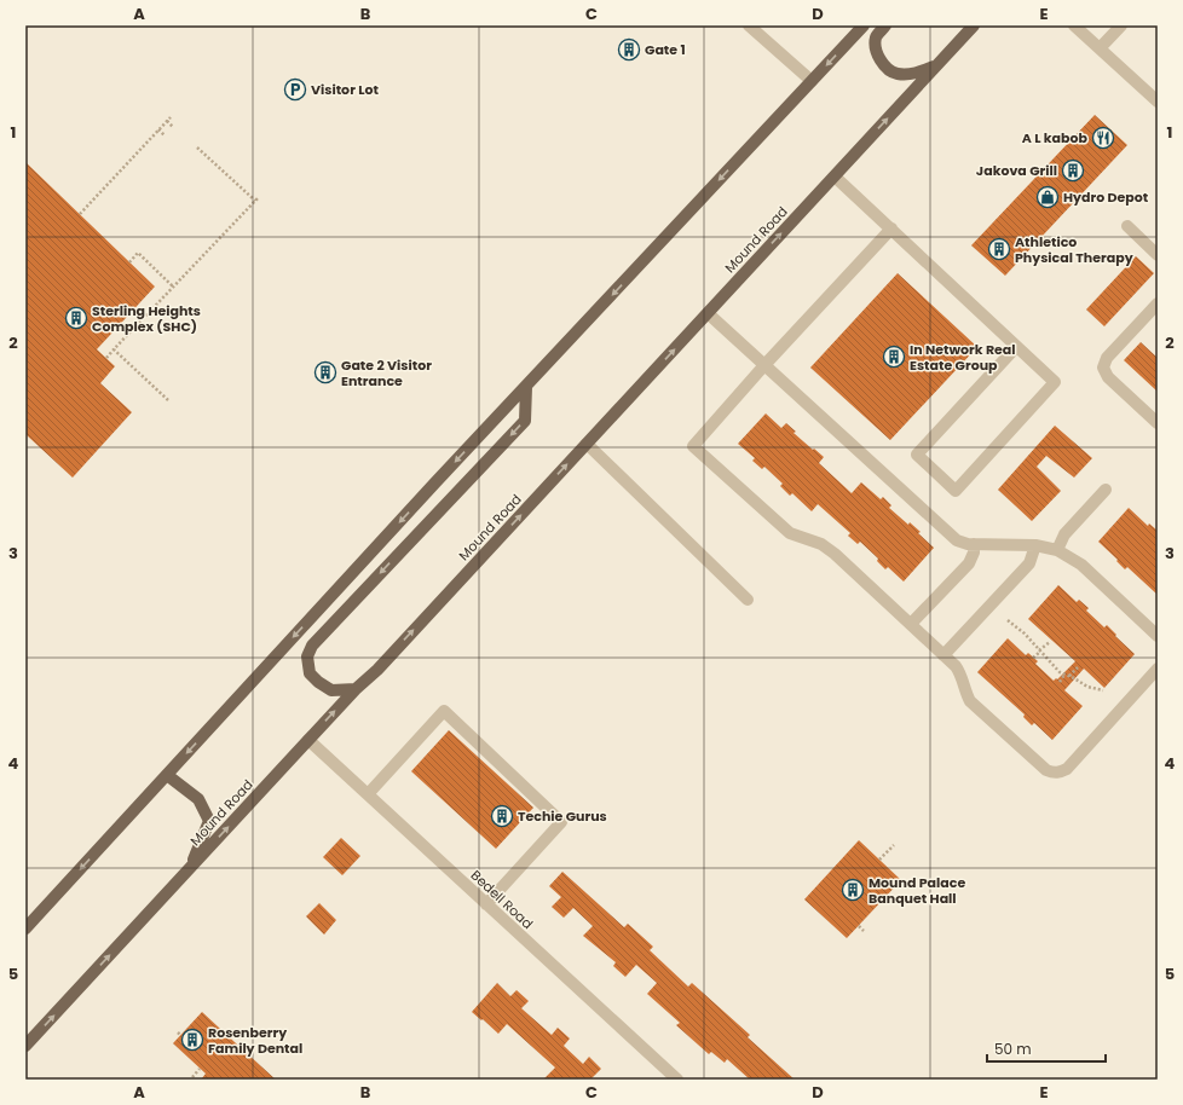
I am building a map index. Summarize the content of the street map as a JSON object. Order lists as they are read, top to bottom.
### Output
{
  "streets": {
    "main road": ["Mound Road"],
    "street": ["Bedell Road"]
  },
  "crossings": [
    ["Mound Road", "Bedell Road"]
  ],
  "places": {
    "building": [
      "Gate 1",
      "Jakova Grill",
      "Athletico Physical Therapy",
      "Sterling Heights Complex (SHC)",
      "In Network Real Estate Group",
      "Gate 2 Visitor Entrance",
      "Techie Gurus",
      "Mound Palace Banquet Hall",
      "Rosenberry Family Dental"
    ],
    "parking": ["Visitor Lot"],
    "restaurant": ["A L kabob"],
    "shop": ["Hydro Depot"]
  },
  "scale_bar": "50 m",
  "grid": {
    "columns": [
      "A",
      "B",
      "C",
      "D",
      "E"
    ],
    "rows": [
      "1",
      "2",
      "3",
      "4",
      "5"
    ]
  }
}
